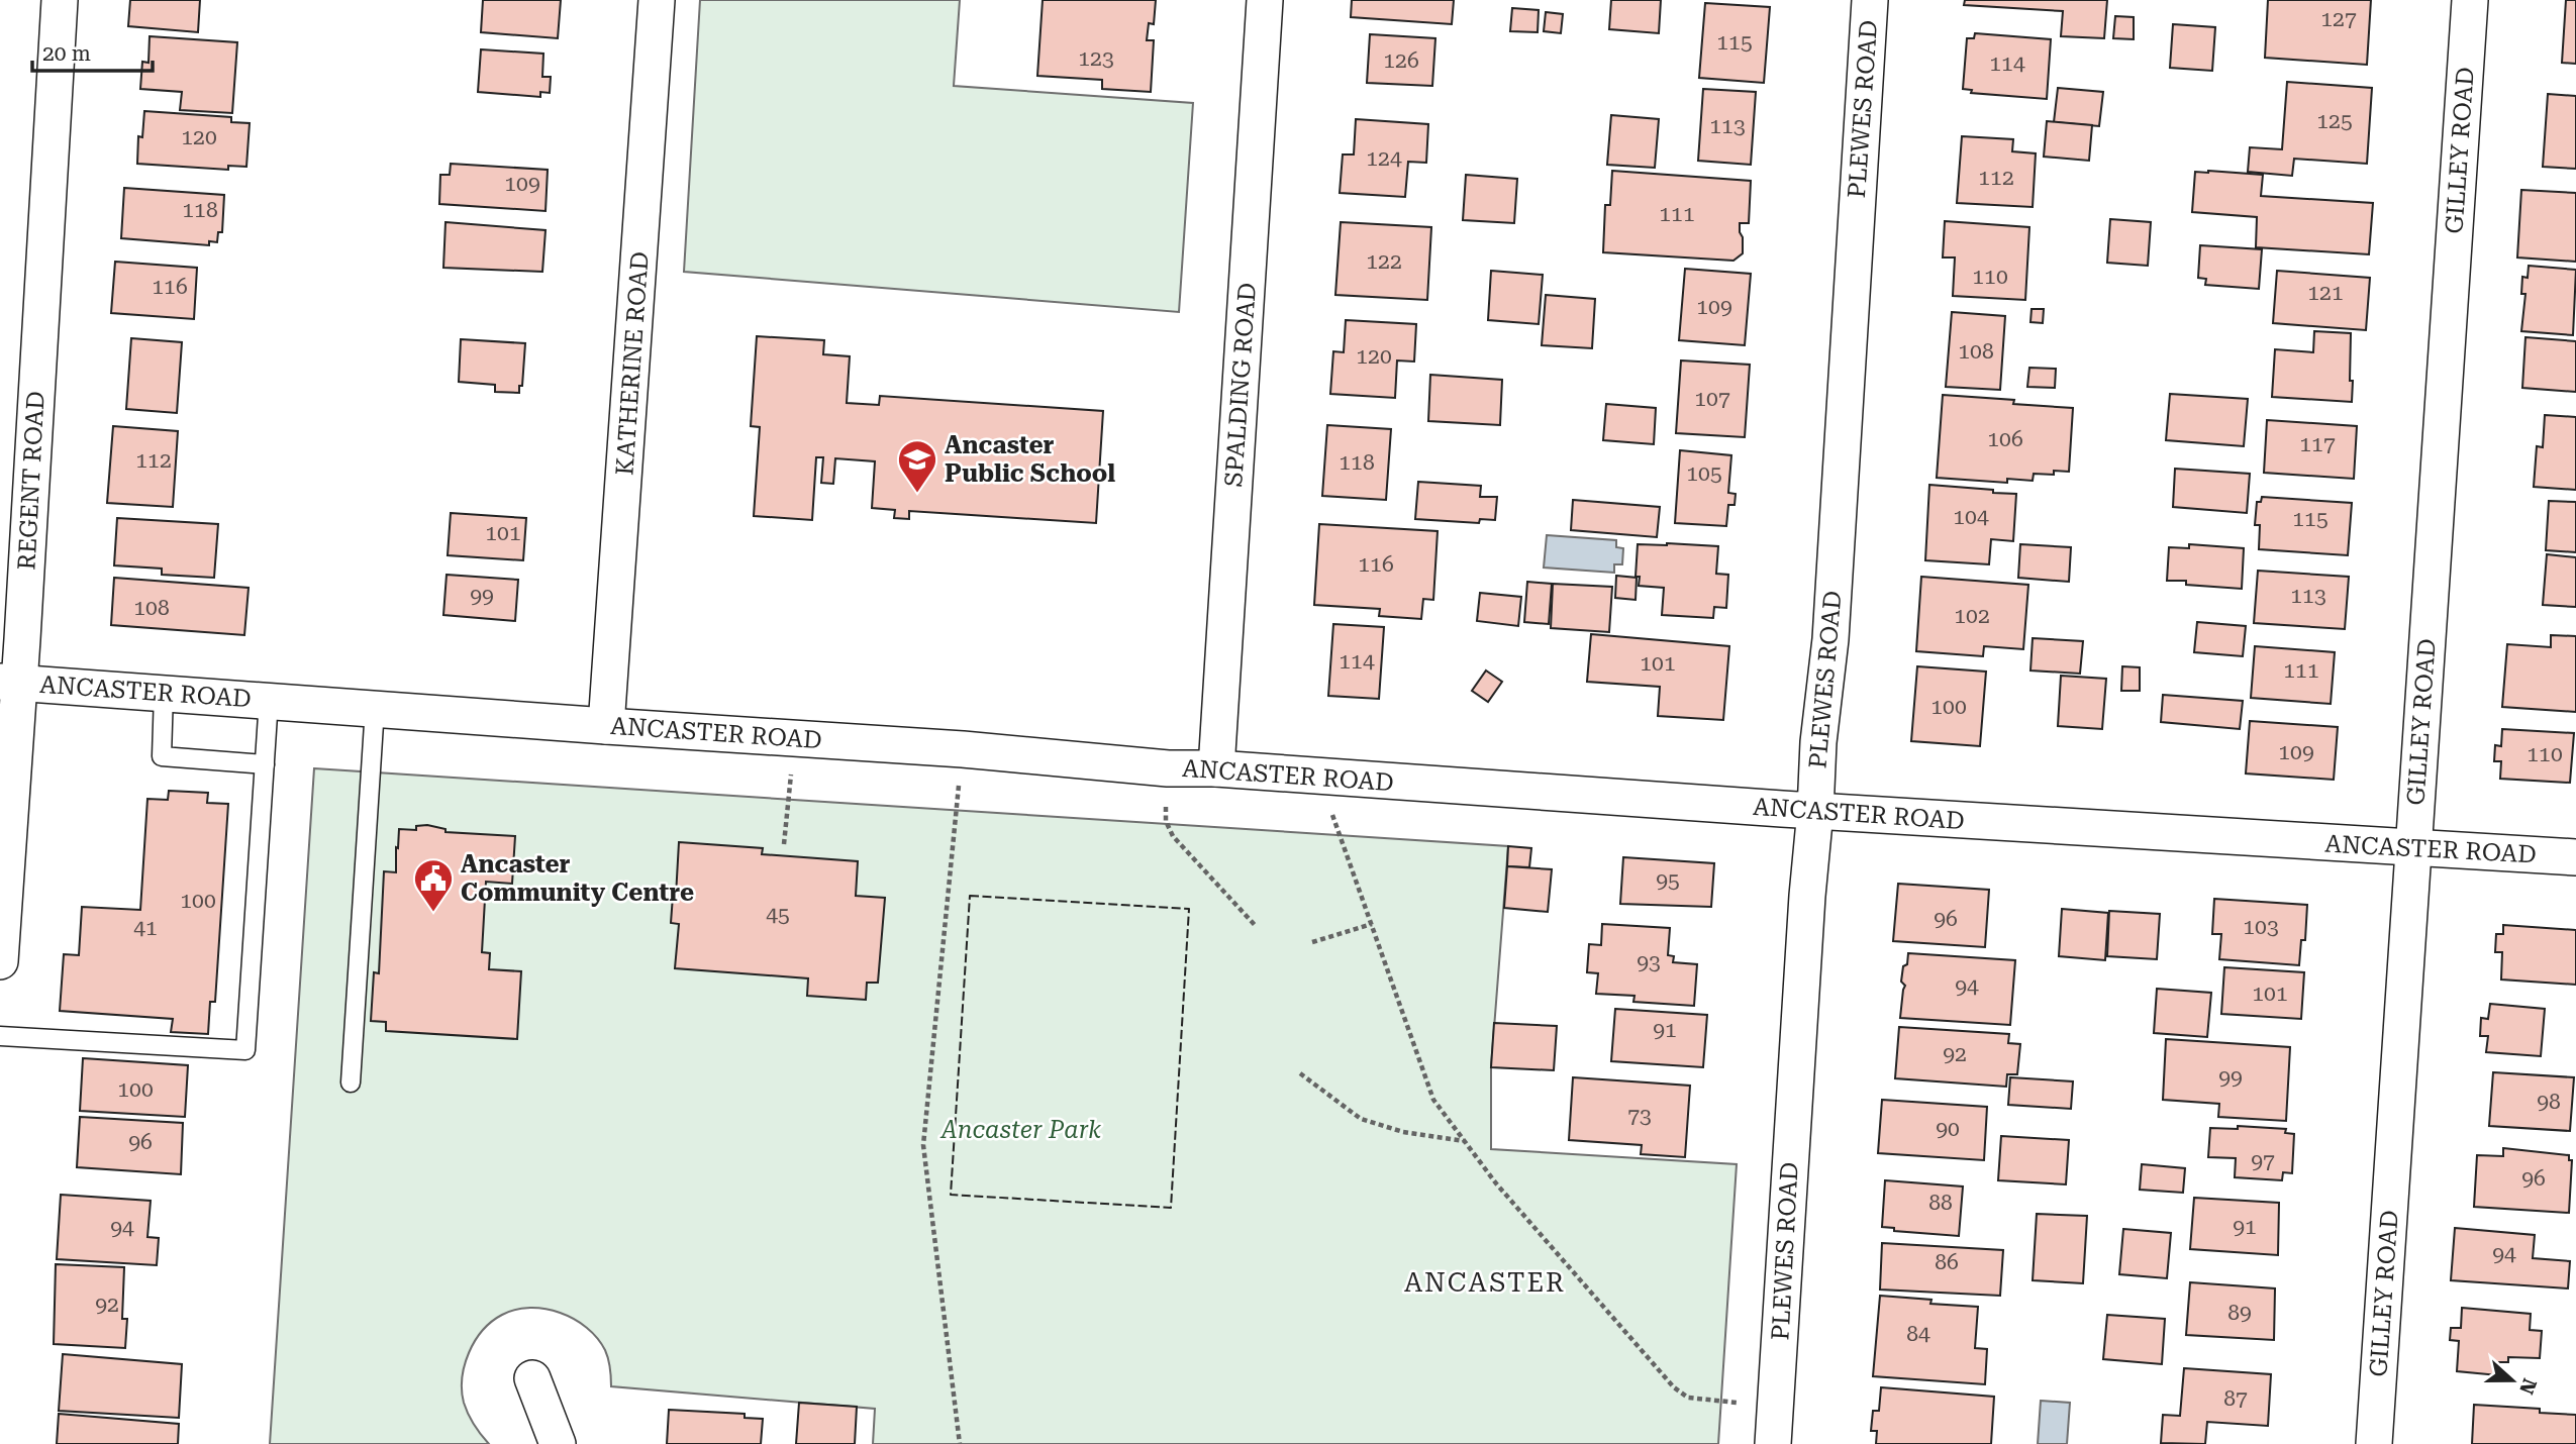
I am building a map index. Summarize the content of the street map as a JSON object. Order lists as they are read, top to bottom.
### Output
{
  "streets": {
    "street": [
      "PLEWES ROAD",
      "GILLEY ROAD",
      "KATHERINE ROAD",
      "SPALDING ROAD",
      "REGENT ROAD",
      "ANCASTER ROAD"
    ]
  },
  "crossings": [
    ["PLEWES ROAD", "ANCASTER ROAD"],
    ["GILLEY ROAD", "ANCASTER ROAD"],
    ["KATHERINE ROAD", "ANCASTER ROAD"],
    ["SPALDING ROAD", "ANCASTER ROAD"],
    ["REGENT ROAD", "ANCASTER ROAD"]
  ],
  "districts": ["ANCASTER"],
  "parks": ["Ancaster Park"],
  "places": {
    "school or university": ["Ancaster Public School"],
    "public building": ["Ancaster Community Centre"]
  },
  "house_numbers": [
    "127",
    "115",
    "123",
    "126",
    "114",
    "125",
    "113",
    "120",
    "124",
    "112",
    "109",
    "118",
    "111",
    "122",
    "110",
    "116",
    "121",
    "109",
    "108",
    "120",
    "107",
    "106",
    "117",
    "112",
    "118",
    "105",
    "104",
    "115",
    "101",
    "116",
    "99",
    "113",
    "108",
    "102",
    "114",
    "101",
    "111",
    "100",
    "109",
    "110",
    "95",
    "100",
    "45",
    "96",
    "103",
    "41",
    "93",
    "94",
    "101",
    "91",
    "92",
    "99",
    "100",
    "98",
    "73",
    "90",
    "96",
    "97",
    "96",
    "88",
    "91",
    "94",
    "94",
    "86",
    "92",
    "89",
    "84",
    "87"
  ],
  "scale_bar": "20 m",
  "north": "right"
}
